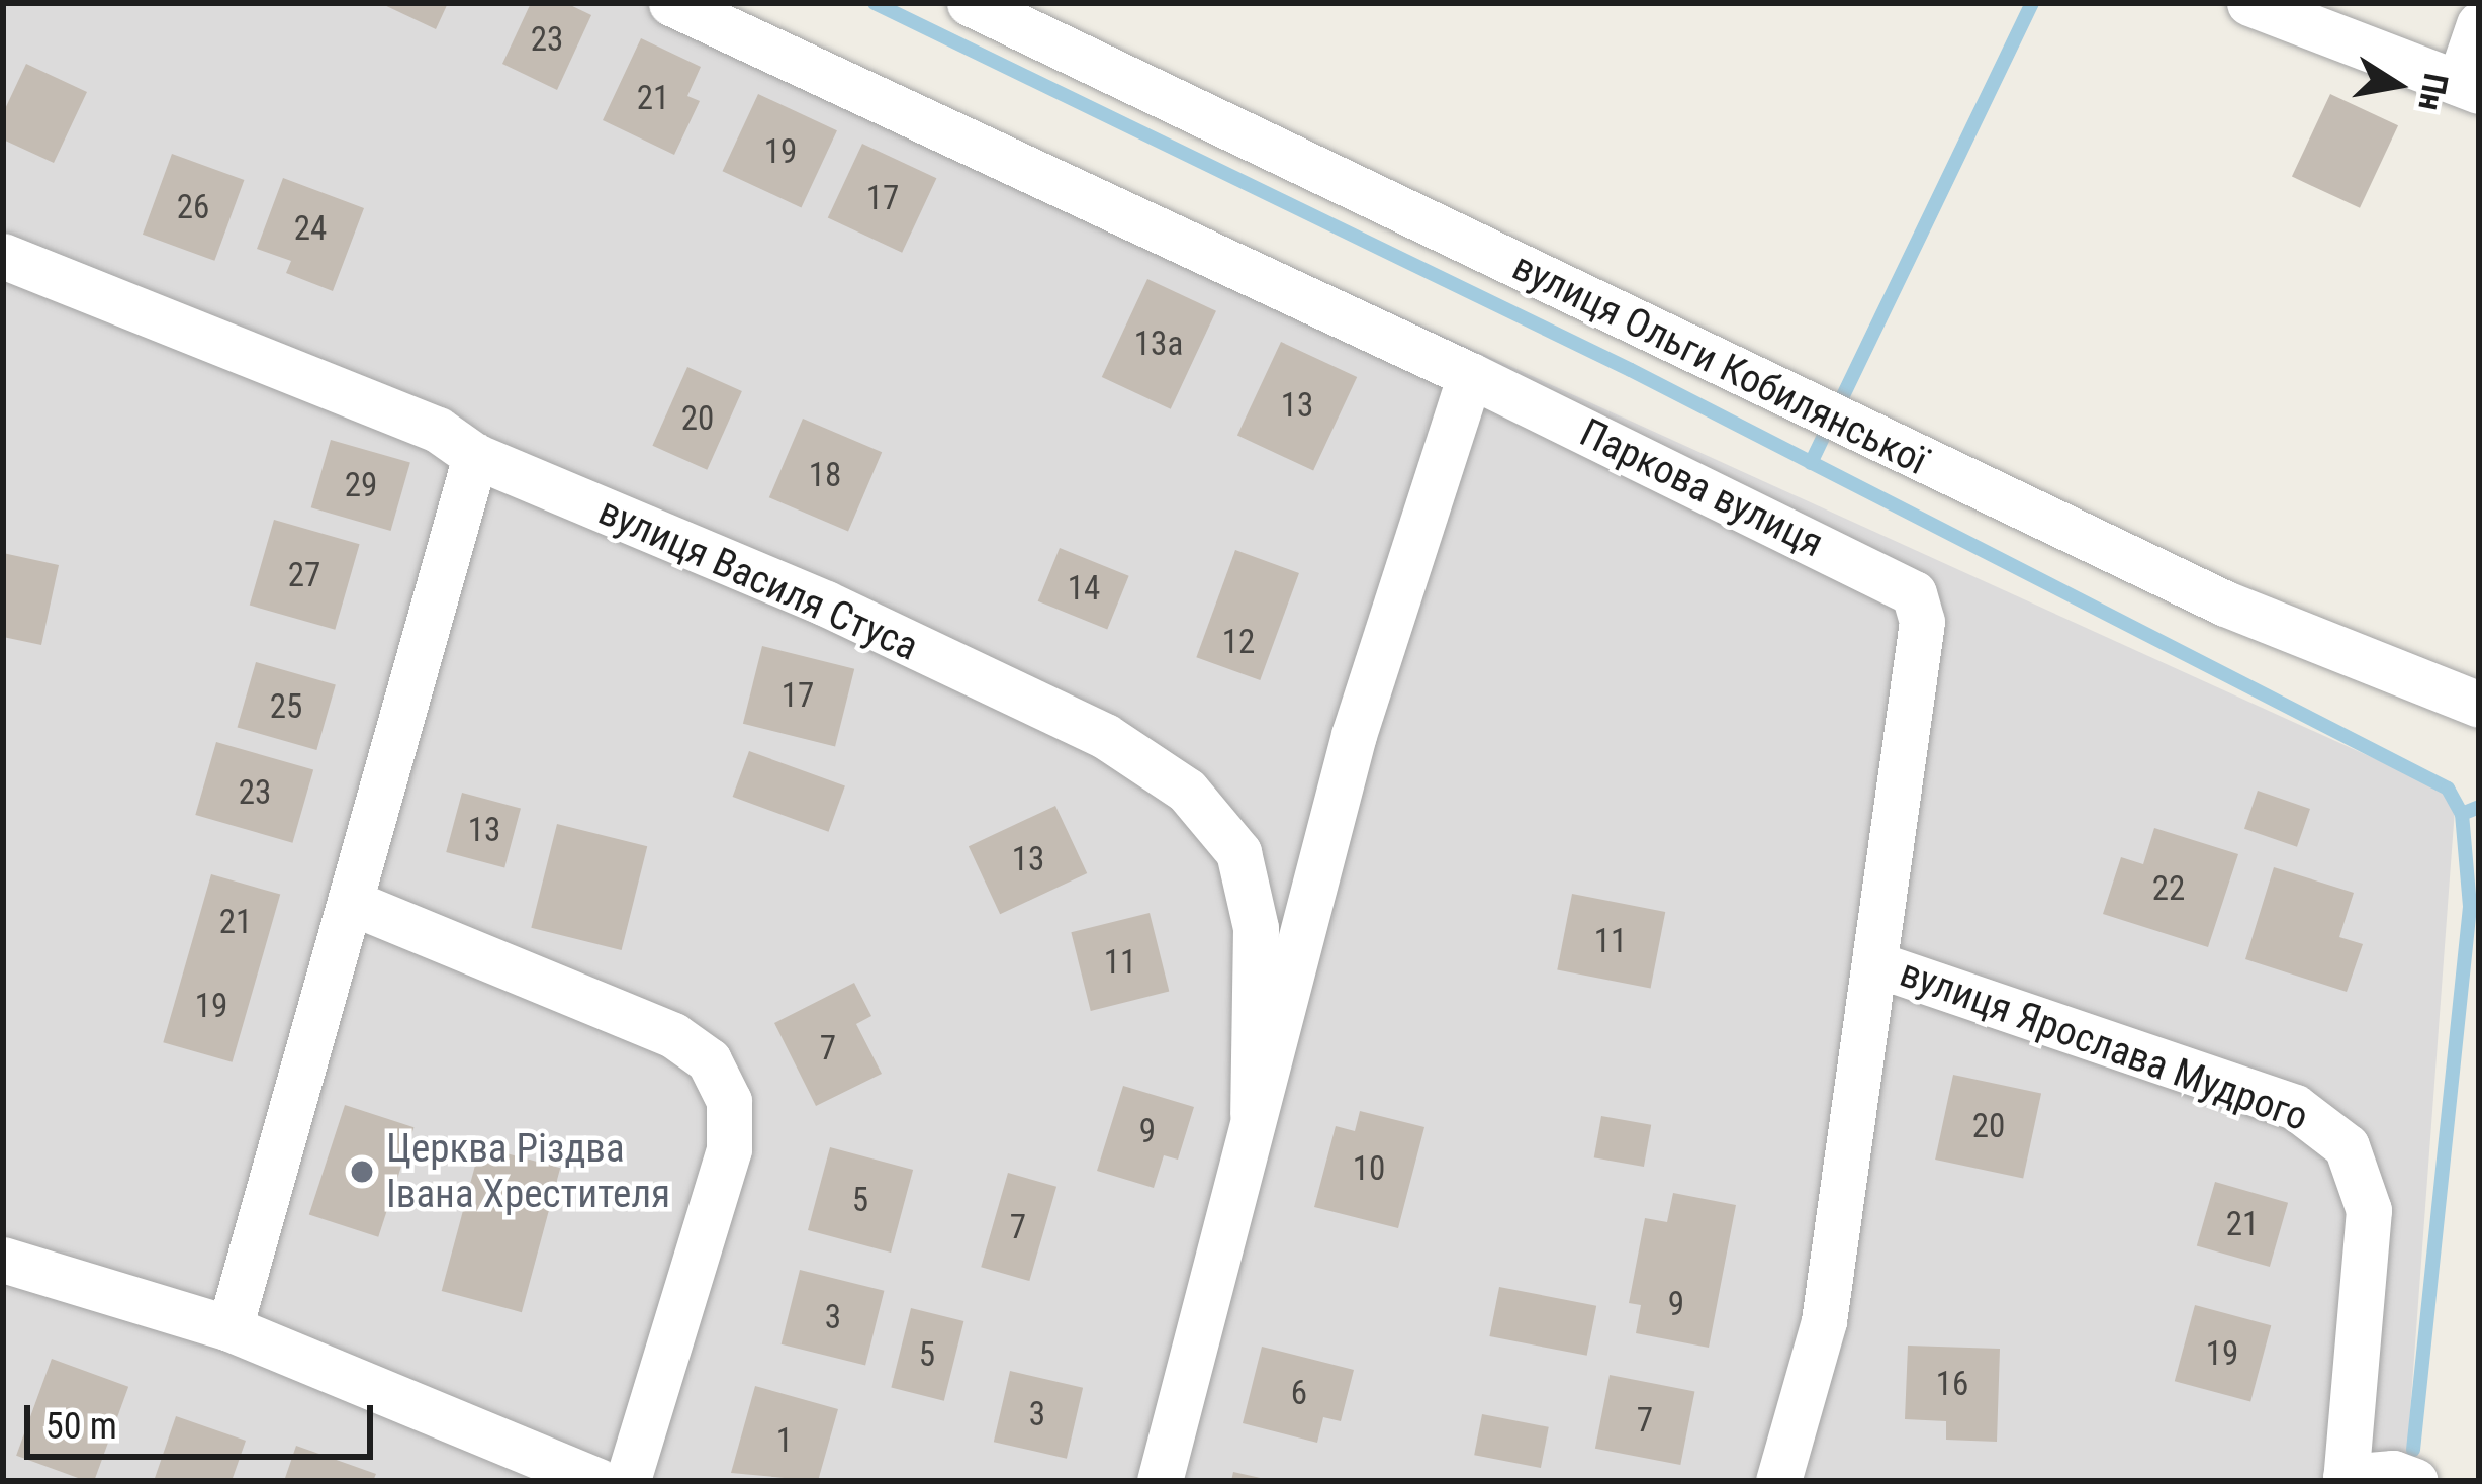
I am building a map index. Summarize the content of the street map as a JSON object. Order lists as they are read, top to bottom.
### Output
{
  "streets": {
    "street": [
      "вулиця Ольги Кобилянської",
      "Паркова вулиця",
      "вулиця Василя Стуса",
      "вулиця Ярослава Мудрого"
    ]
  },
  "crossings": [
    ["Паркова вулиця", "вулиця Василя Стуса"],
    ["Паркова вулиця", "вулиця Ярослава Мудрого"]
  ],
  "places": ["Церква Різдва Івана Хрестителя"],
  "house_numbers": [
    "23",
    "21",
    "19",
    "17",
    "26",
    "24",
    "13а",
    "13",
    "20",
    "18",
    "29",
    "27",
    "14",
    "12",
    "17",
    "25",
    "23",
    "13",
    "13",
    "22",
    "21",
    "11",
    "11",
    "19",
    "7",
    "20",
    "9",
    "10",
    "5",
    "21",
    "7",
    "9",
    "3",
    "19",
    "5",
    "16",
    "6",
    "3",
    "7",
    "1"
  ],
  "scale_bar": "50 m",
  "north": "right"
}
